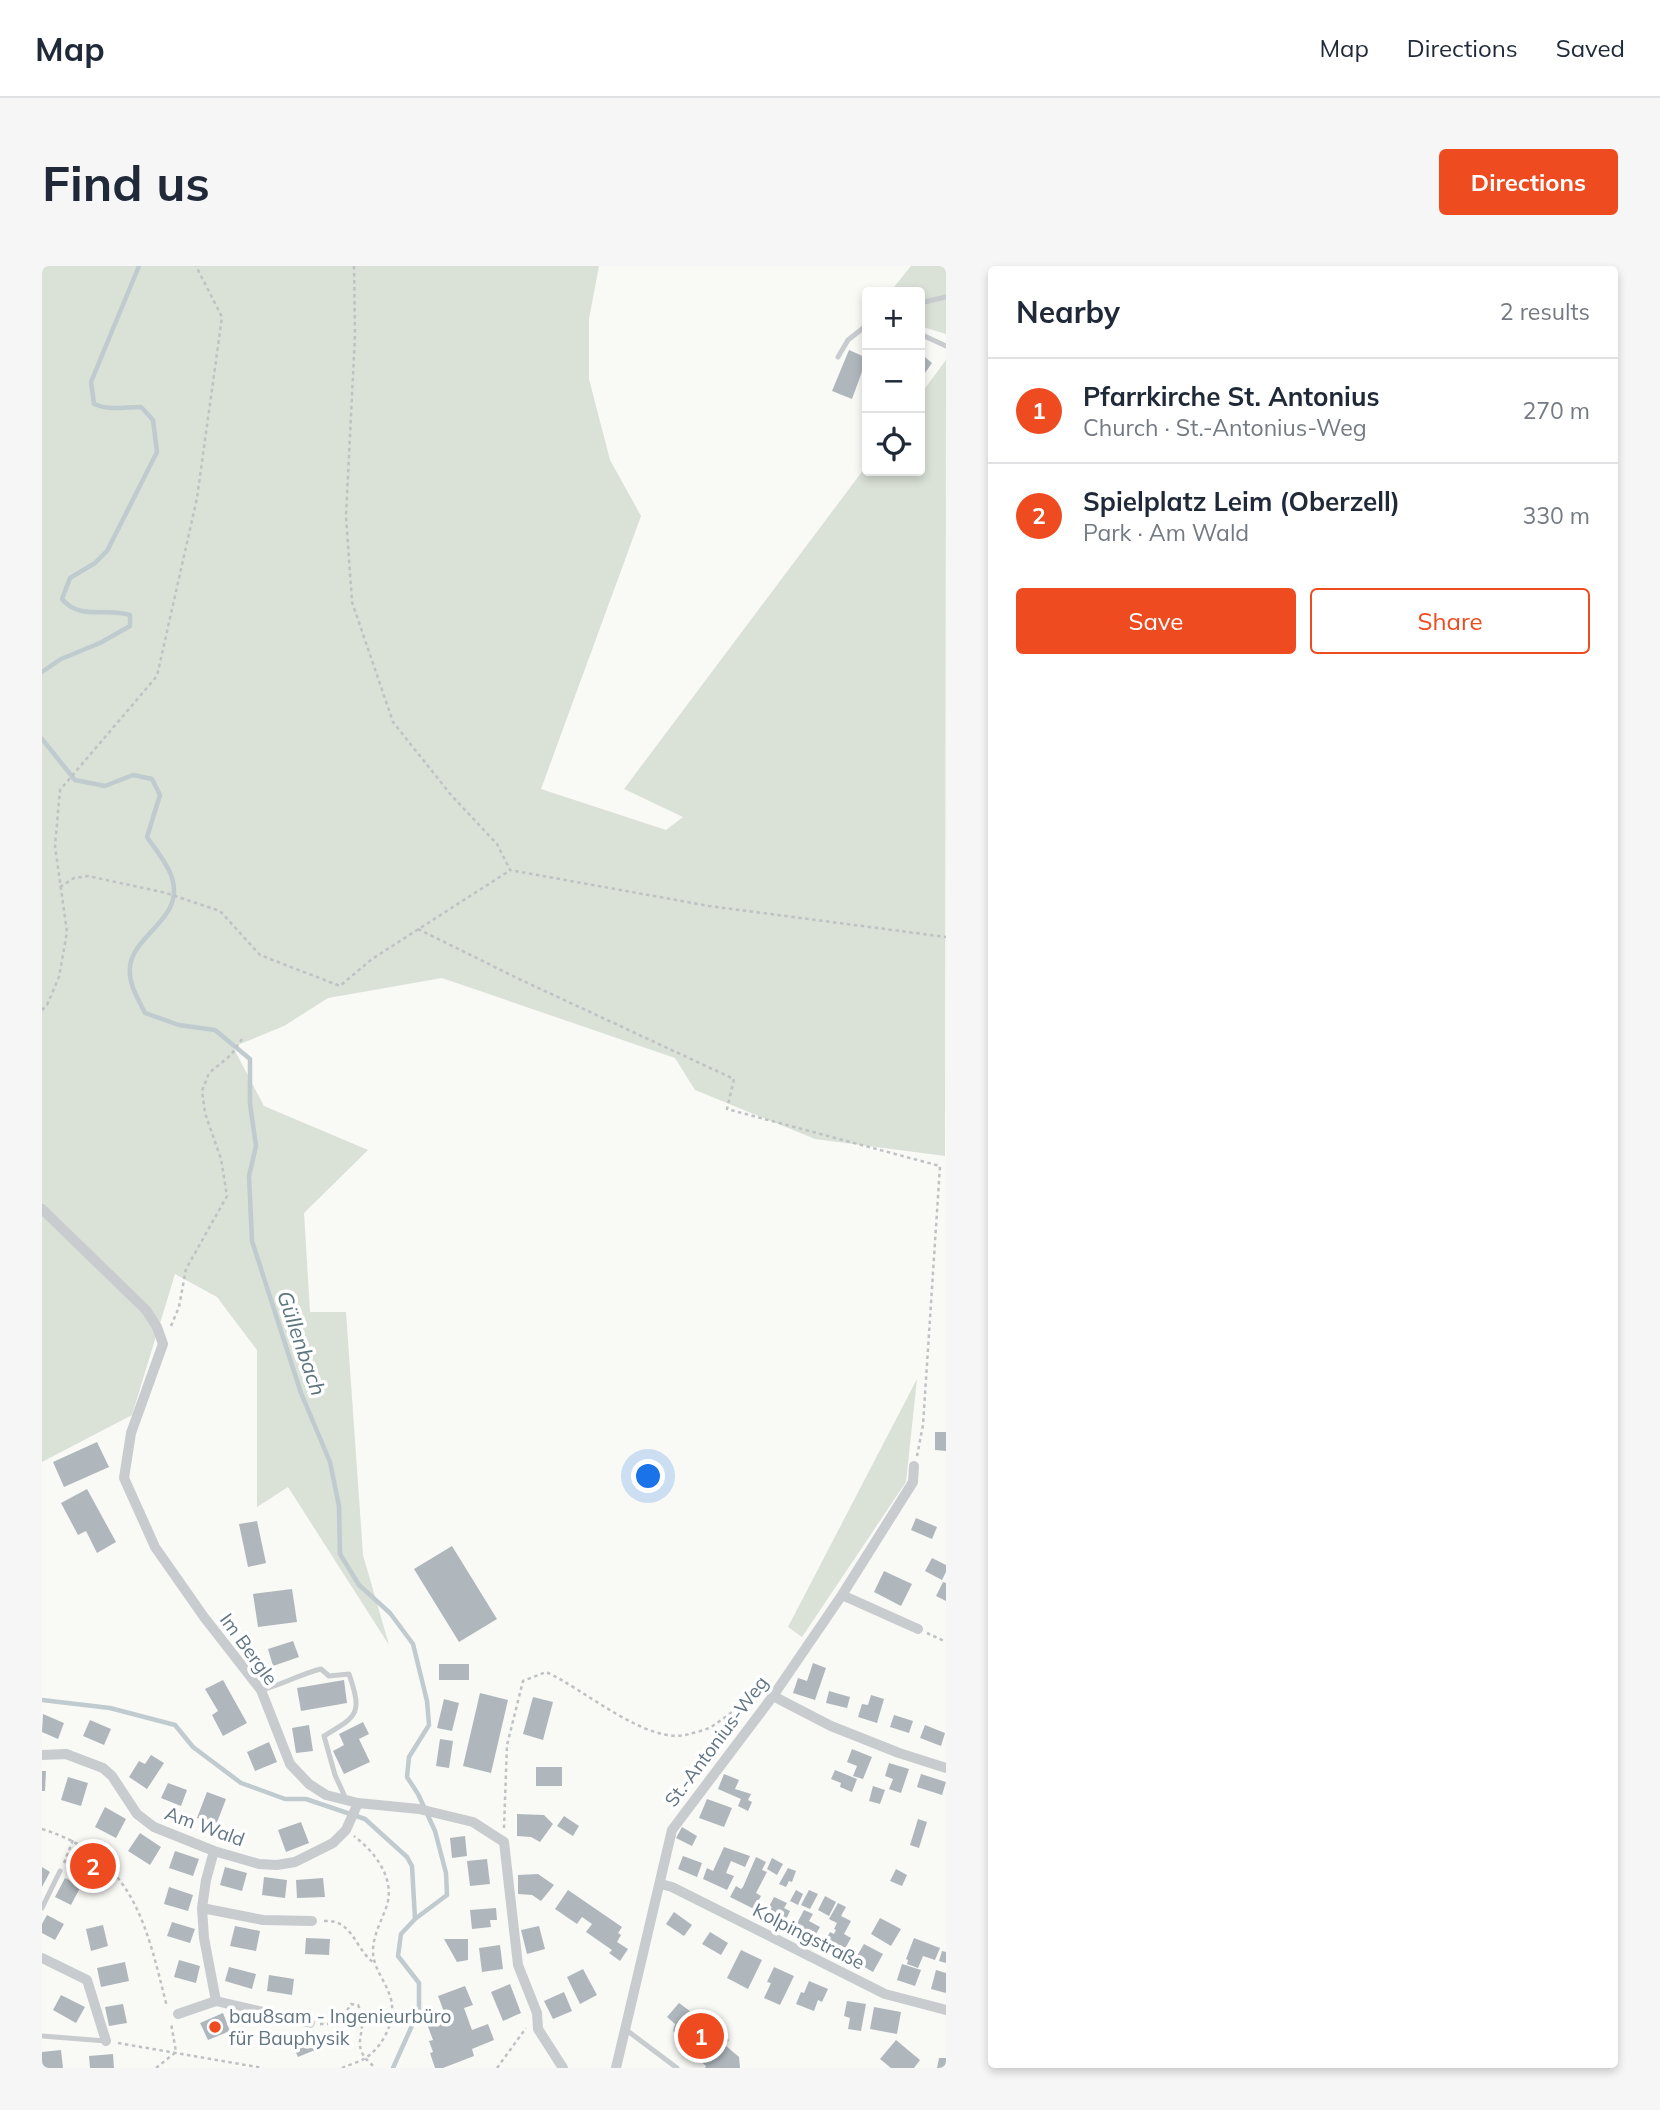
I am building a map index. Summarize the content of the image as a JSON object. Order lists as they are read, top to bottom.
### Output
{
  "streets": {
    "street": [
      "Im Bergle",
      "St.-Antonius-Weg",
      "Am Wald",
      "Kolpingstraße"
    ]
  },
  "crossings": [
    ["St.-Antonius-Weg", "Kolpingstraße"]
  ],
  "water": ["Güllenbach"],
  "places": ["bau8sam - Ingenieurbüro für Bauphysik"],
  "page": {
    "header": "Map",
    "nav": ["Map", "Directions", "Saved"],
    "buttons": [
      "Directions",
      ["Save", "Share"]
    ],
    "title": "Find us",
    "heading": ["Nearby", "2 results"],
    "map_buttons": ["+", "−"],
    "list": [
      {
        "mark": "1",
        "name": "Pfarrkirche St. Antonius",
        "note": "Church · St.-Antonius-Weg",
        "value": "270 m"
      },
      {
        "mark": "2",
        "name": "Spielplatz Leim (Oberzell)",
        "note": "Park · Am Wald",
        "value": "330 m"
      }
    ],
    "pins": ["2", "1"]
  }
}
